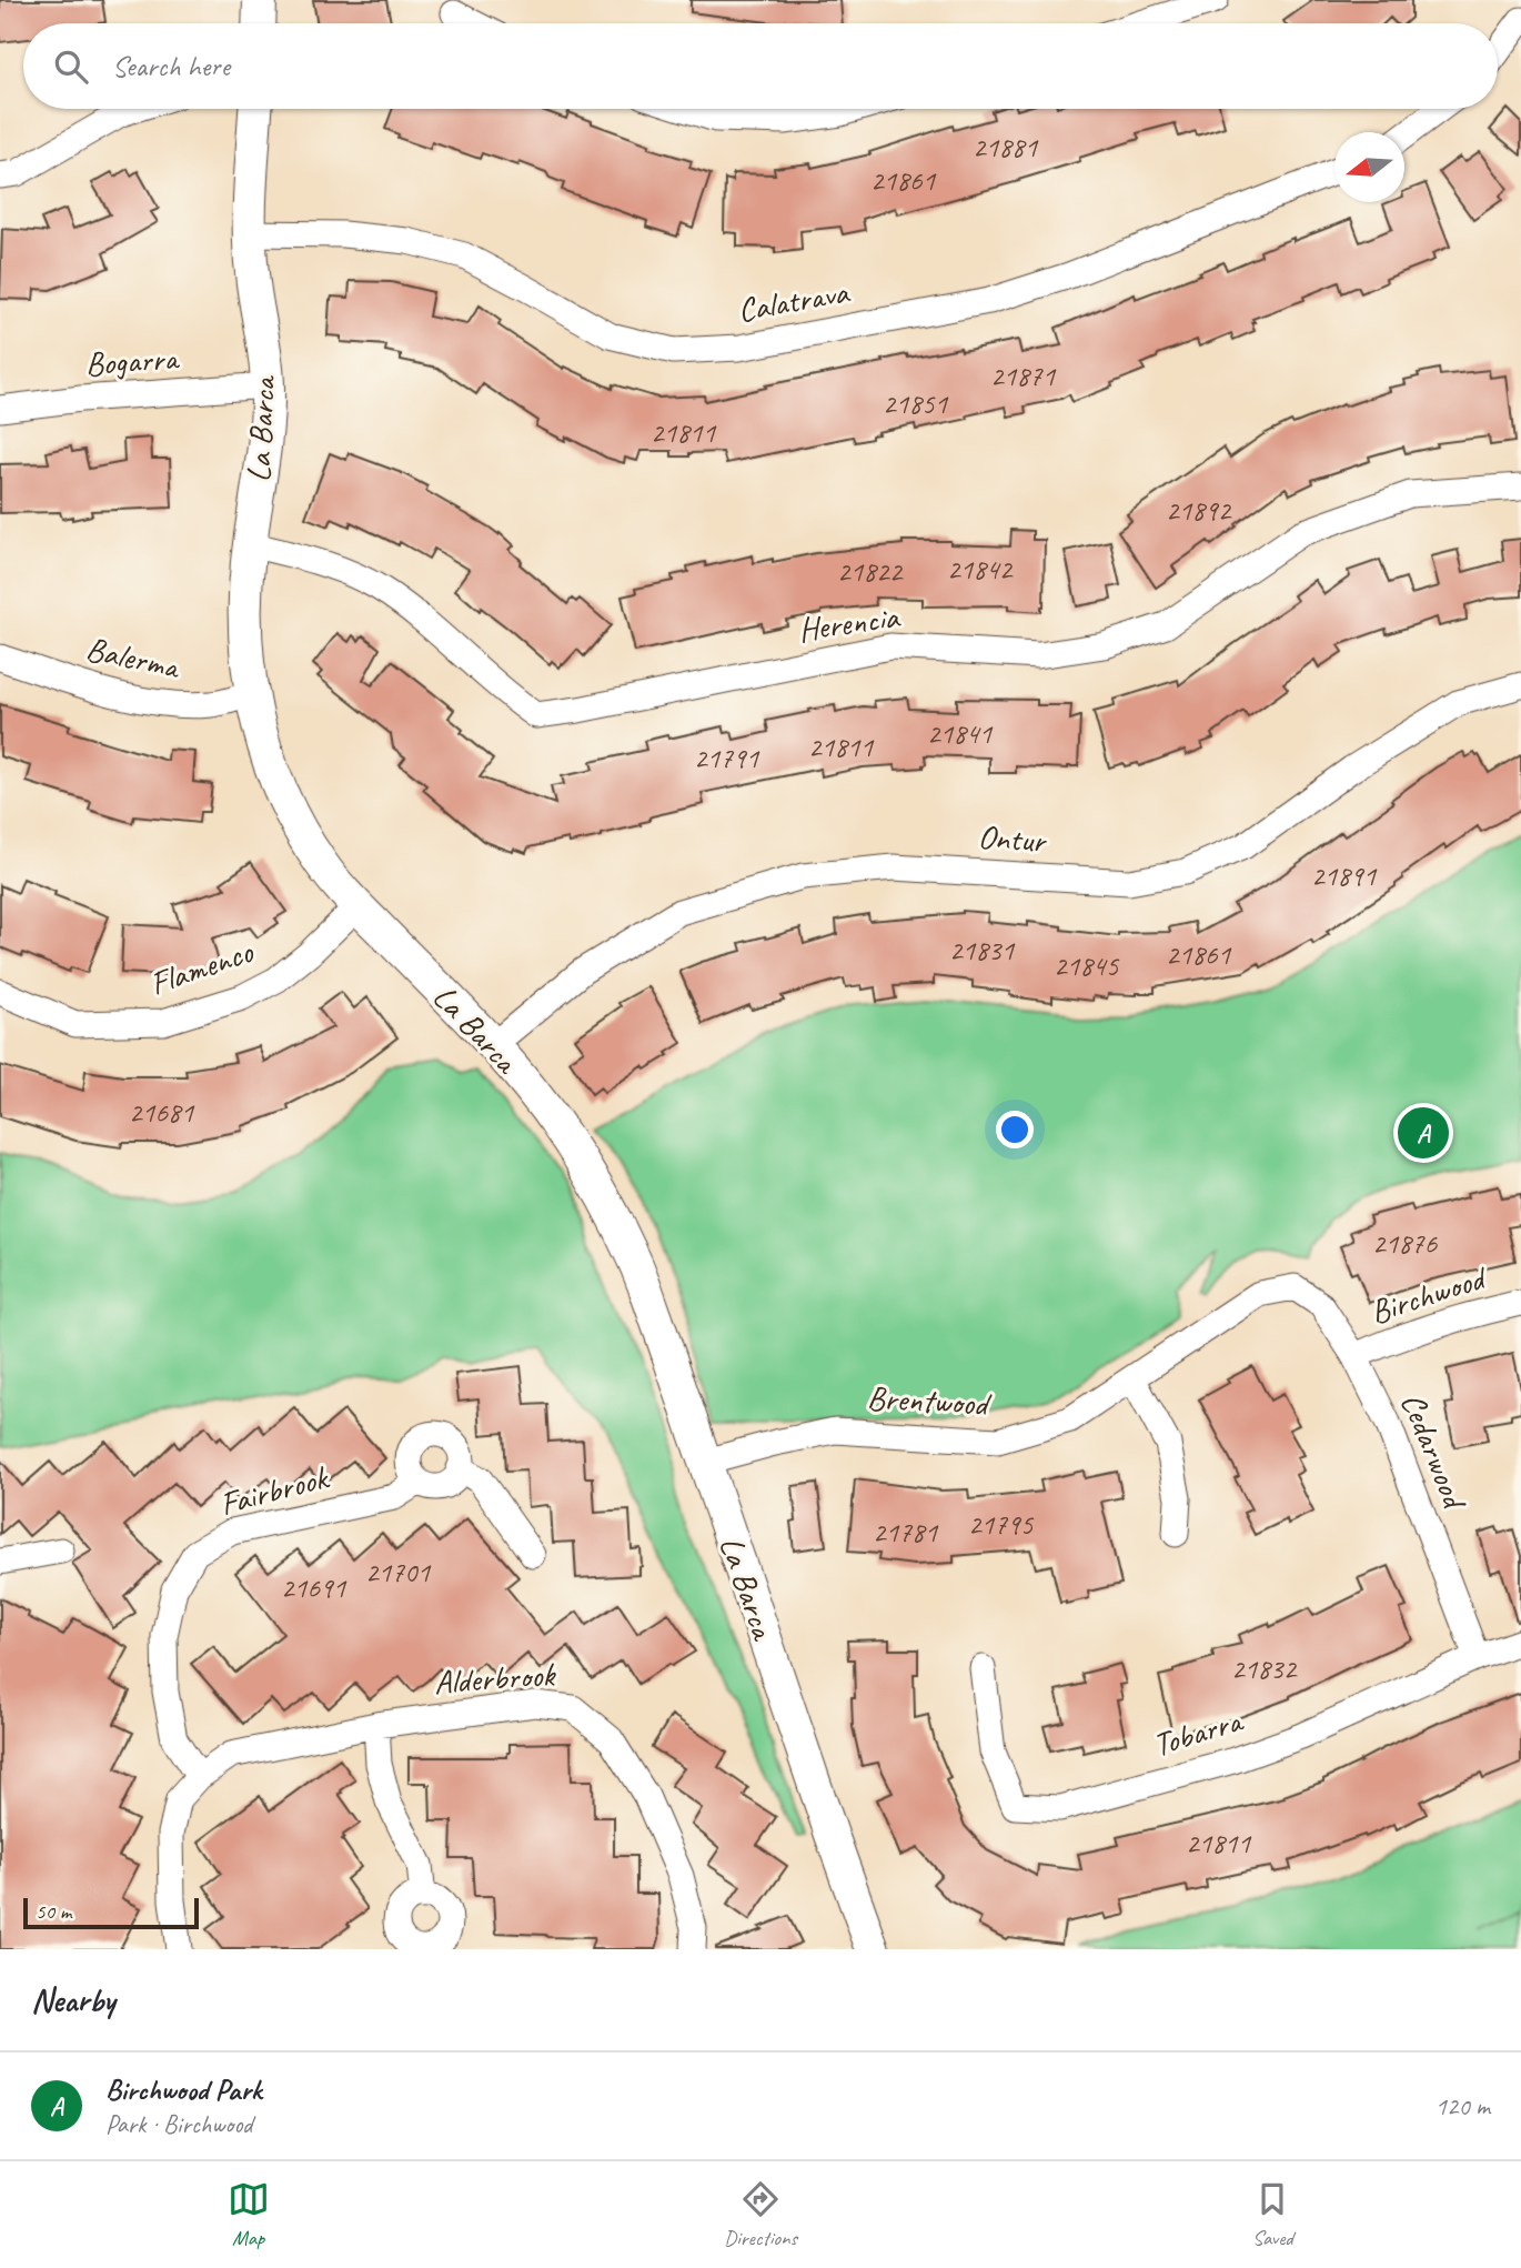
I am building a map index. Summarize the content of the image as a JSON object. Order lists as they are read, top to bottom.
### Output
{
  "streets": {
    "street": [
      "Calatrava",
      "Bogarra",
      "La Barca",
      "Herencia",
      "Balerma",
      "Ontur",
      "Flamenco",
      "Birchwood",
      "Brentwood",
      "Cedarwood",
      "Fairbrook",
      "Alderbrook",
      "Tobarra"
    ]
  },
  "crossings": [
    ["Calatrava", "La Barca"],
    ["Bogarra", "La Barca"],
    ["La Barca", "Herencia"],
    ["La Barca", "Balerma"],
    ["La Barca", "Ontur"],
    ["La Barca", "Flamenco"],
    ["La Barca", "Brentwood"],
    ["Birchwood", "Cedarwood"],
    ["Brentwood", "Cedarwood"],
    ["Cedarwood", "Tobarra"],
    ["Fairbrook", "Alderbrook"]
  ],
  "house_numbers": [
    "21881",
    "21861",
    "21871",
    "21851",
    "21811",
    "21892",
    "21842",
    "21822",
    "21841",
    "21811",
    "21791",
    "21891",
    "21831",
    "21861",
    "21845",
    "21681",
    "21876",
    "21795",
    "21781",
    "21701",
    "21691",
    "21832",
    "21811"
  ],
  "scale_bar": "50 m",
  "north": "left",
  "page": {
    "search": "Search here",
    "pins": "A",
    "scale": "50 m",
    "heading": "Nearby",
    "list": [
      {
        "mark": "A",
        "name": "Birchwood Park",
        "note": "Park · Birchwood",
        "value": "120 m"
      }
    ],
    "nav": ["Map", "Directions", "Saved"]
  }
}
